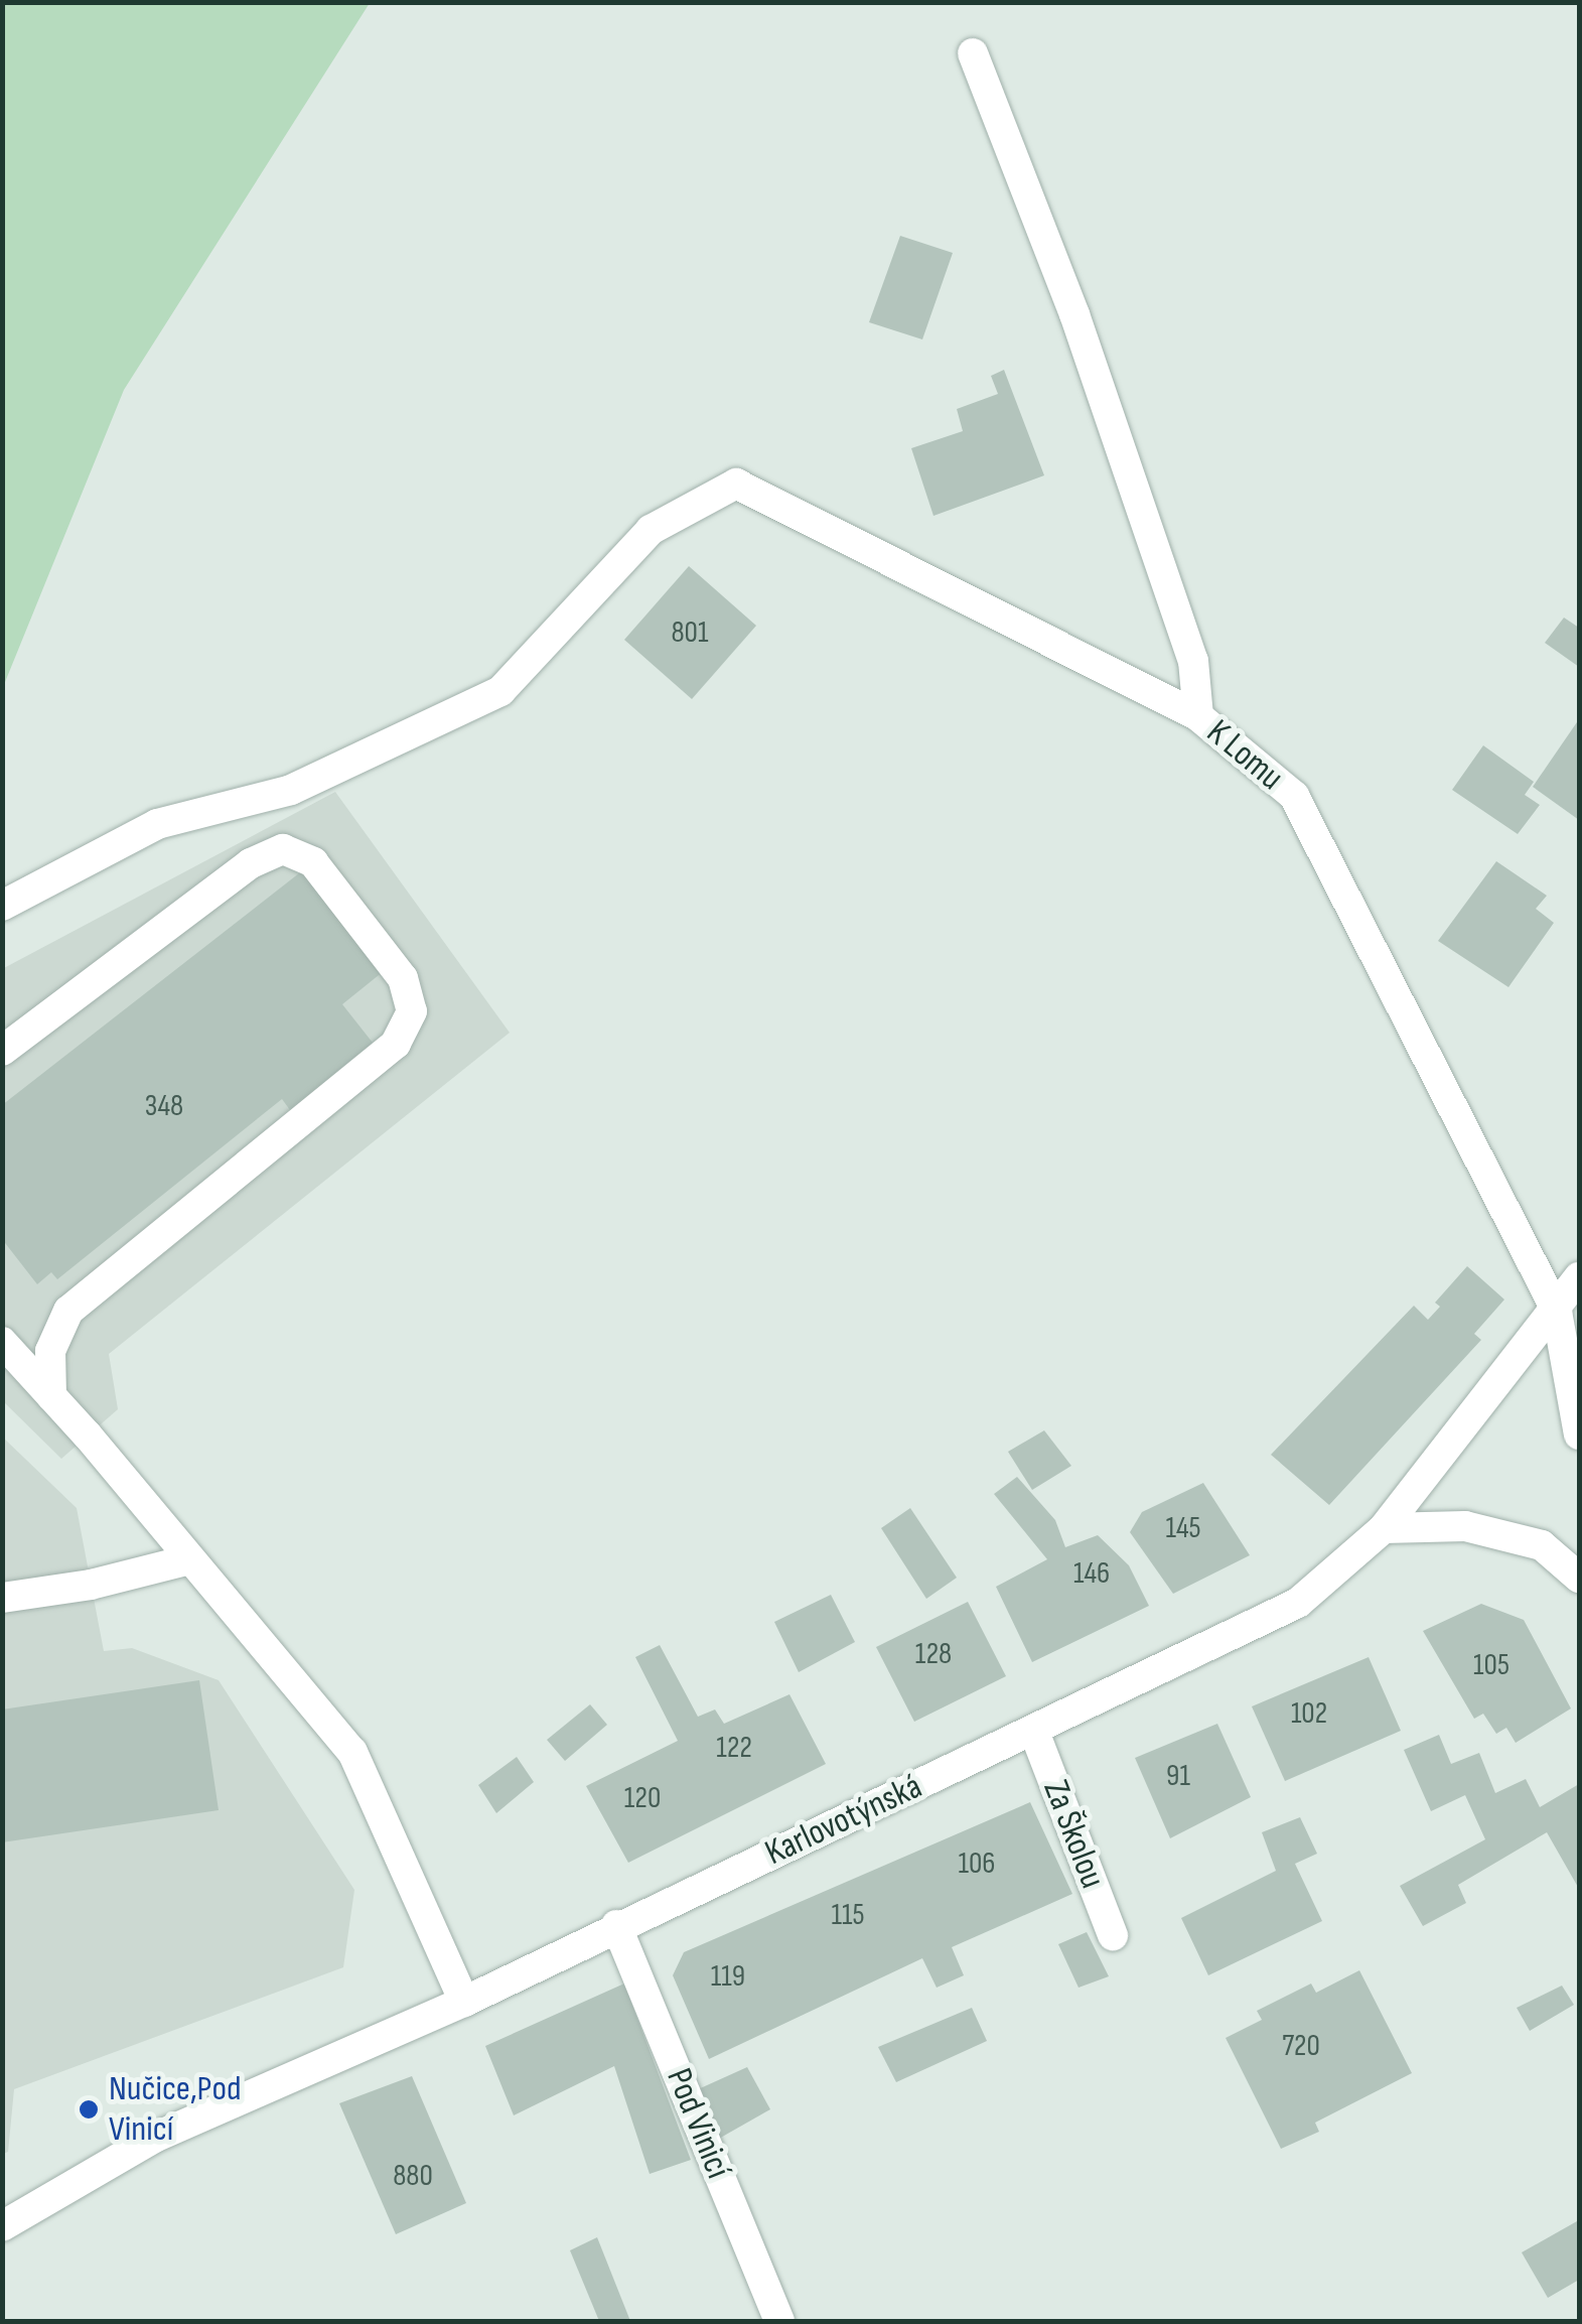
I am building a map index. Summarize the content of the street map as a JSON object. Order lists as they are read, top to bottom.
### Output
{
  "streets": {
    "street": [
      "K Lomu",
      "Karlovotýnská",
      "Za Školou",
      "Pod Vinicí"
    ]
  },
  "crossings": [
    ["K Lomu", "Karlovotýnská"],
    ["Karlovotýnská", "Za Školou"],
    ["Karlovotýnská", "Pod Vinicí"]
  ],
  "places": ["Nučice,Pod Vinicí"],
  "house_numbers": [
    "801",
    "348",
    "145",
    "146",
    "128",
    "105",
    "102",
    "122",
    "91",
    "120",
    "106",
    "115",
    "119",
    "720",
    "880"
  ]
}
